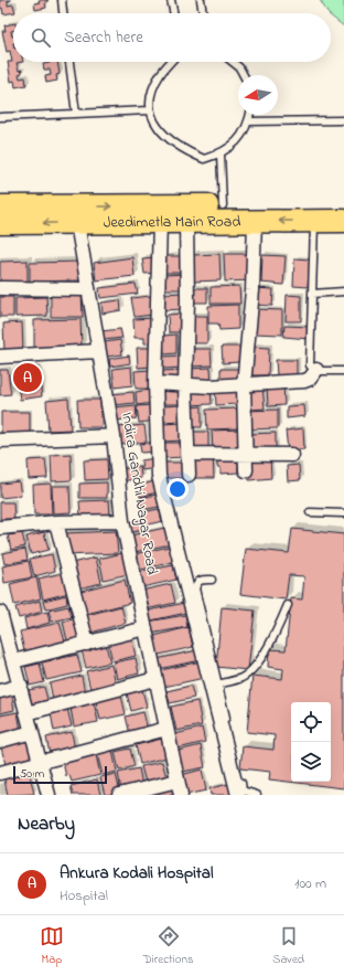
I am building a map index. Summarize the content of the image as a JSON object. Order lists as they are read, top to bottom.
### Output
{
  "streets": {
    "main road": ["Jeedimetla Main Road"],
    "street": ["Indira Gandhi Nagar Road"]
  },
  "crossings": [
    ["Jeedimetla Main Road", "Indira Gandhi Nagar Road"]
  ],
  "scale_bar": "50 m",
  "north": "left",
  "page": {
    "search": "Search here",
    "pins": "A",
    "scale": "50 m",
    "heading": "Nearby",
    "list": [
      {
        "mark": "A",
        "name": "Ankura Kodali Hospital",
        "note": "Hospital",
        "value": "100 m"
      }
    ],
    "nav": ["Map", "Directions", "Saved"]
  }
}
